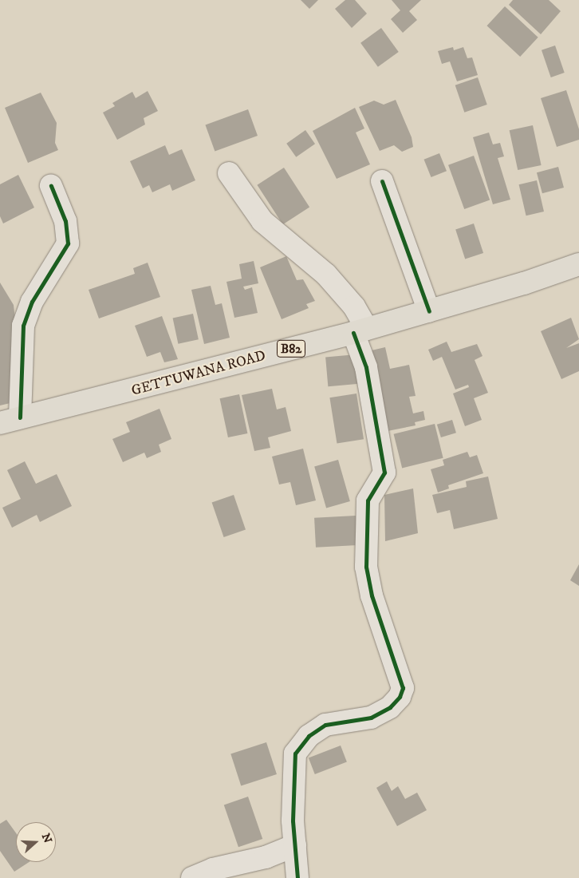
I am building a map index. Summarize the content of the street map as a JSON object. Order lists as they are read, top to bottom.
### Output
{
  "streets": {
    "main road": ["B82", "GETTUWANA ROAD"]
  },
  "north": "right"
}
